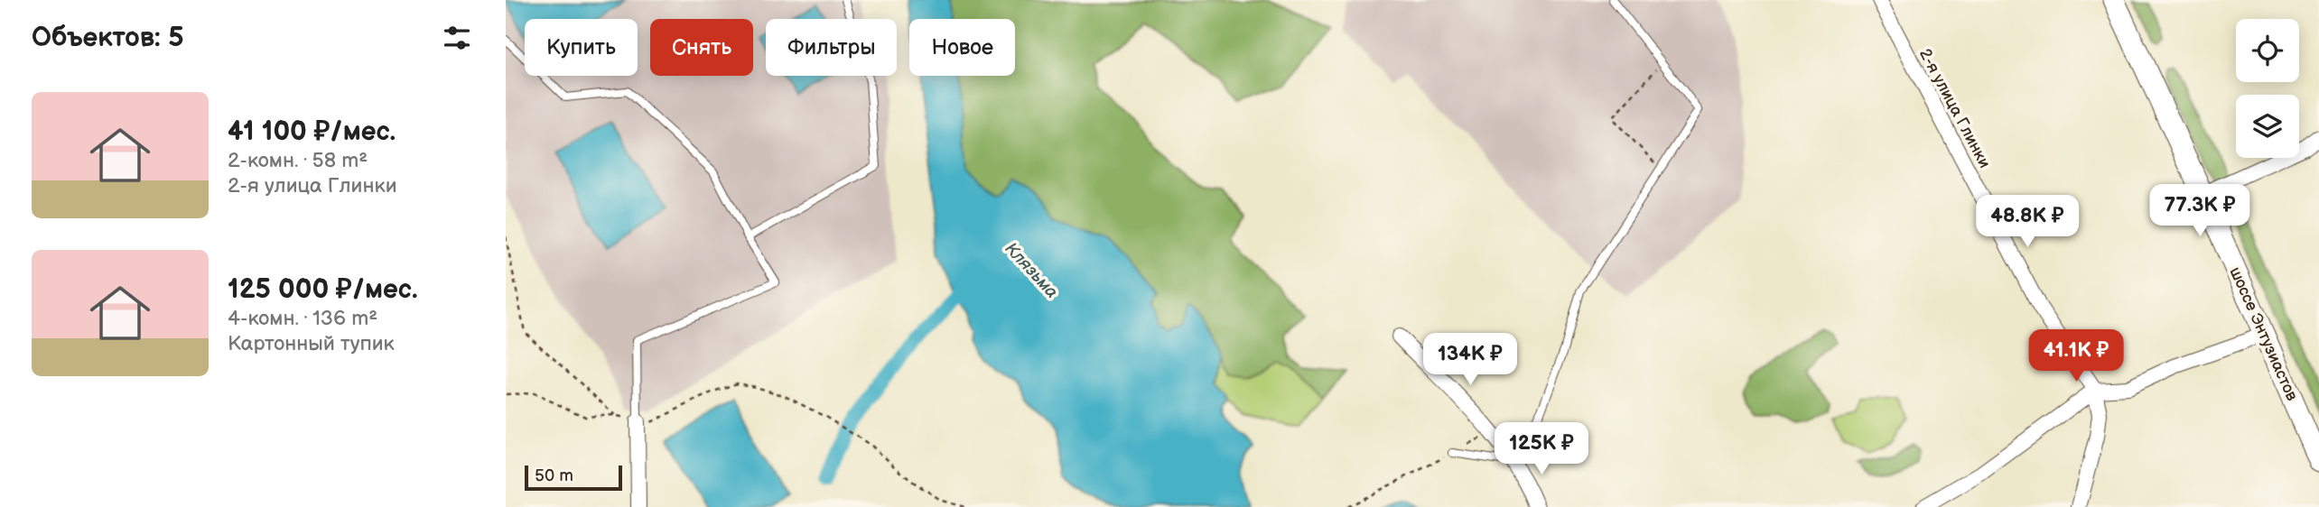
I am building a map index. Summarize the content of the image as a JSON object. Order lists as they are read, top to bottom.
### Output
{
  "streets": {
    "main road": ["шоссе Энтузиастов"],
    "street": ["2-я улица Глинки"]
  },
  "water": ["Клязьма"],
  "scale_bar": "50 m",
  "page": {
    "heading": "Объектов: 5",
    "chip": [
      "Купить",
      "Снять",
      "Фильтры",
      "Новое"
    ],
    "list": [
      {
        "name": "41 100 ₽/мес.",
        "note": "2-комн. · 58 m² · 2-я улица Глинки"
      },
      {
        "name": "125 000 ₽/мес.",
        "note": "4-комн. · 136 m² · Картонный тупик"
      }
    ],
    "price": [
      "77.3K ₽",
      "48.8K ₽",
      "41.1K ₽",
      "134K ₽",
      "125K ₽"
    ],
    "scale": "50 m"
  }
}
